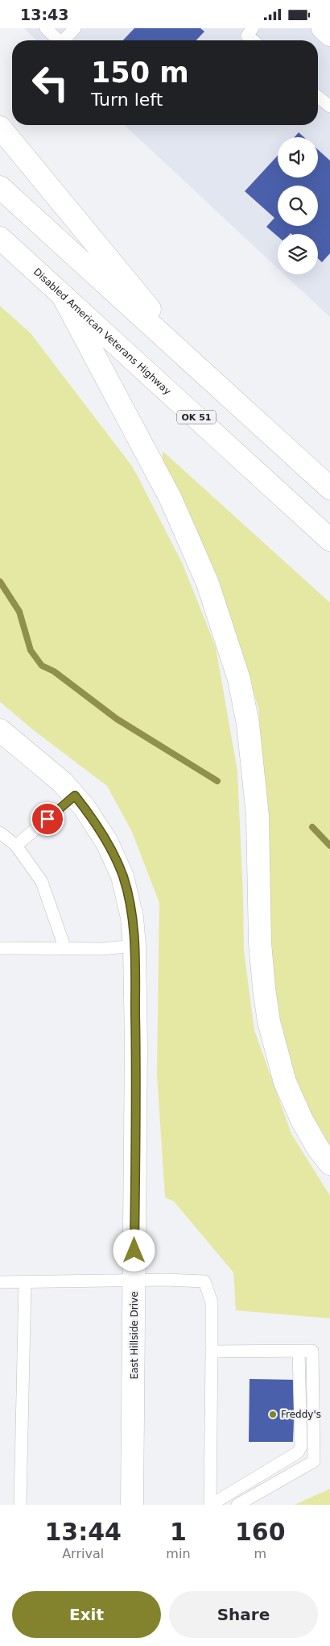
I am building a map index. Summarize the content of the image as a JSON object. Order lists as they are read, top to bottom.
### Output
{
  "streets": {
    "main road": ["Disabled American Veterans Highway", "OK 51", "East Hillside Drive"]
  },
  "places": ["Freddy's"],
  "page": {
    "status": "13:43",
    "turn": ["150 m", "Turn left"],
    "eta": [
      "13:44",
      "Arrival",
      "1",
      "min",
      "160",
      "m"
    ],
    "buttons": ["Exit", "Share"]
  }
}
